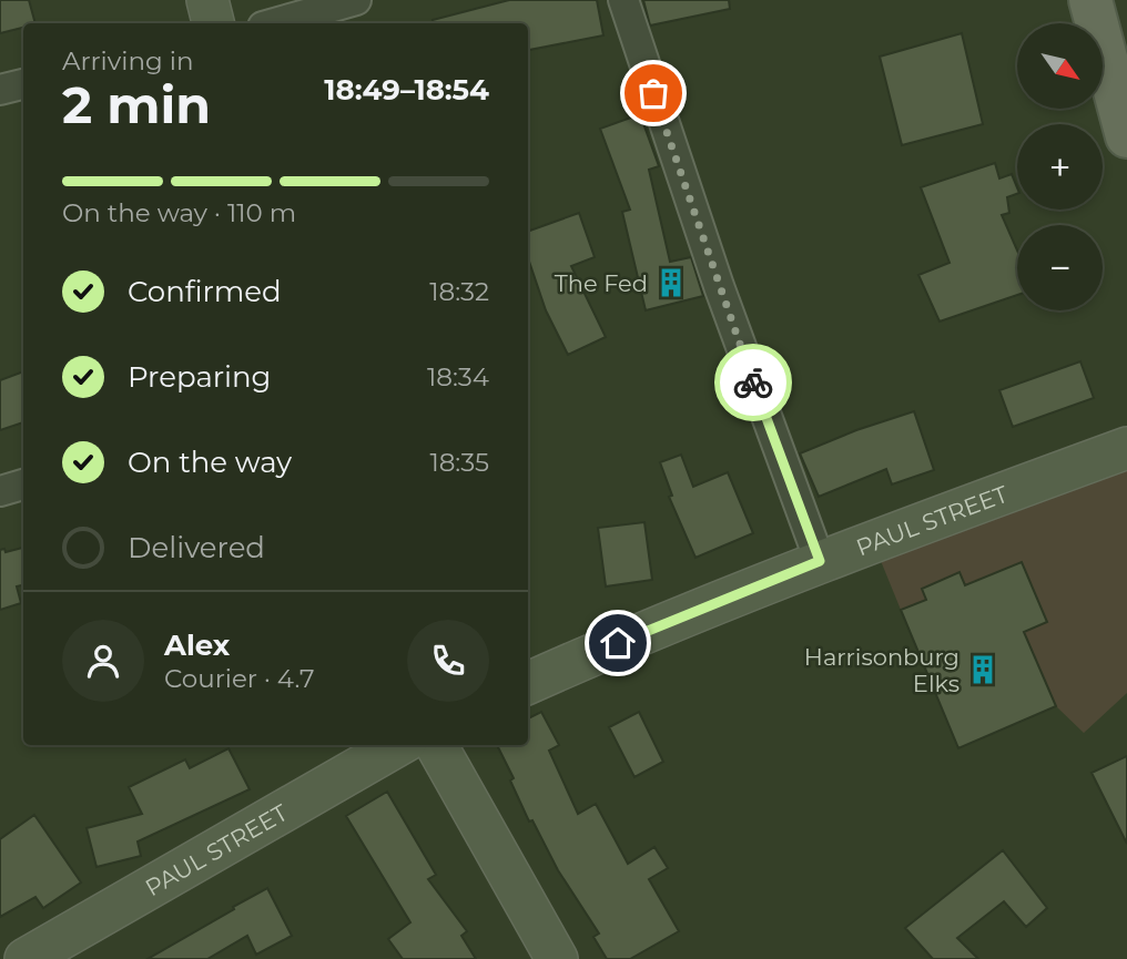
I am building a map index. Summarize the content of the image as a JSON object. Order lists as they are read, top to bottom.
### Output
{
  "streets": {
    "street": ["PAUL STREET"]
  },
  "places": {
    "building": ["The Fed", "Harrisonburg Elks"]
  },
  "north": "bottom right",
  "page": {
    "map_buttons": ["+", "−"],
    "heading": ["2 min", "Arriving in", "18:49–18:54"],
    "panel": ["Alex", "Courier · 4.7"],
    "bar": "On the way · 110 m",
    "list": [
      ["Confirmed", "18:32"],
      ["Preparing", "18:34"],
      ["On the way", "18:35"],
      "Delivered"
    ]
  }
}
